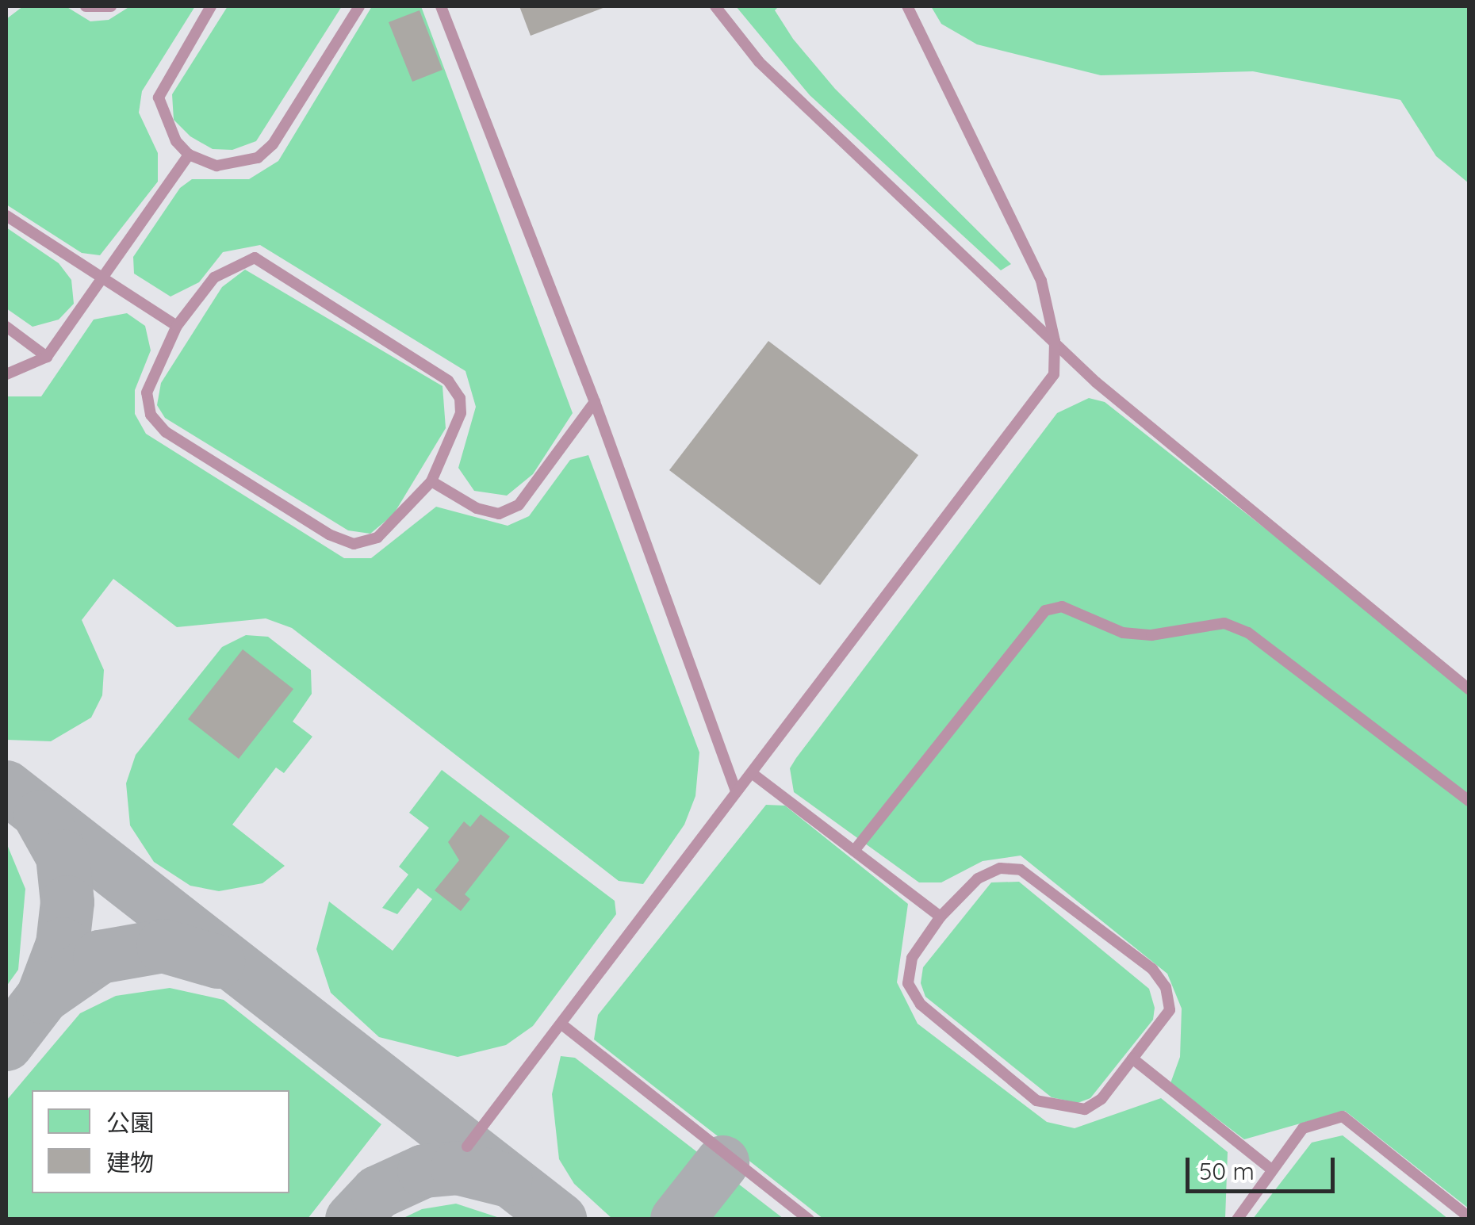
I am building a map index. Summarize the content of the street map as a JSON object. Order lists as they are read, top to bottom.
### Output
{
  "legend": ["公園", "建物"],
  "scale_bar": "50 m"
}
